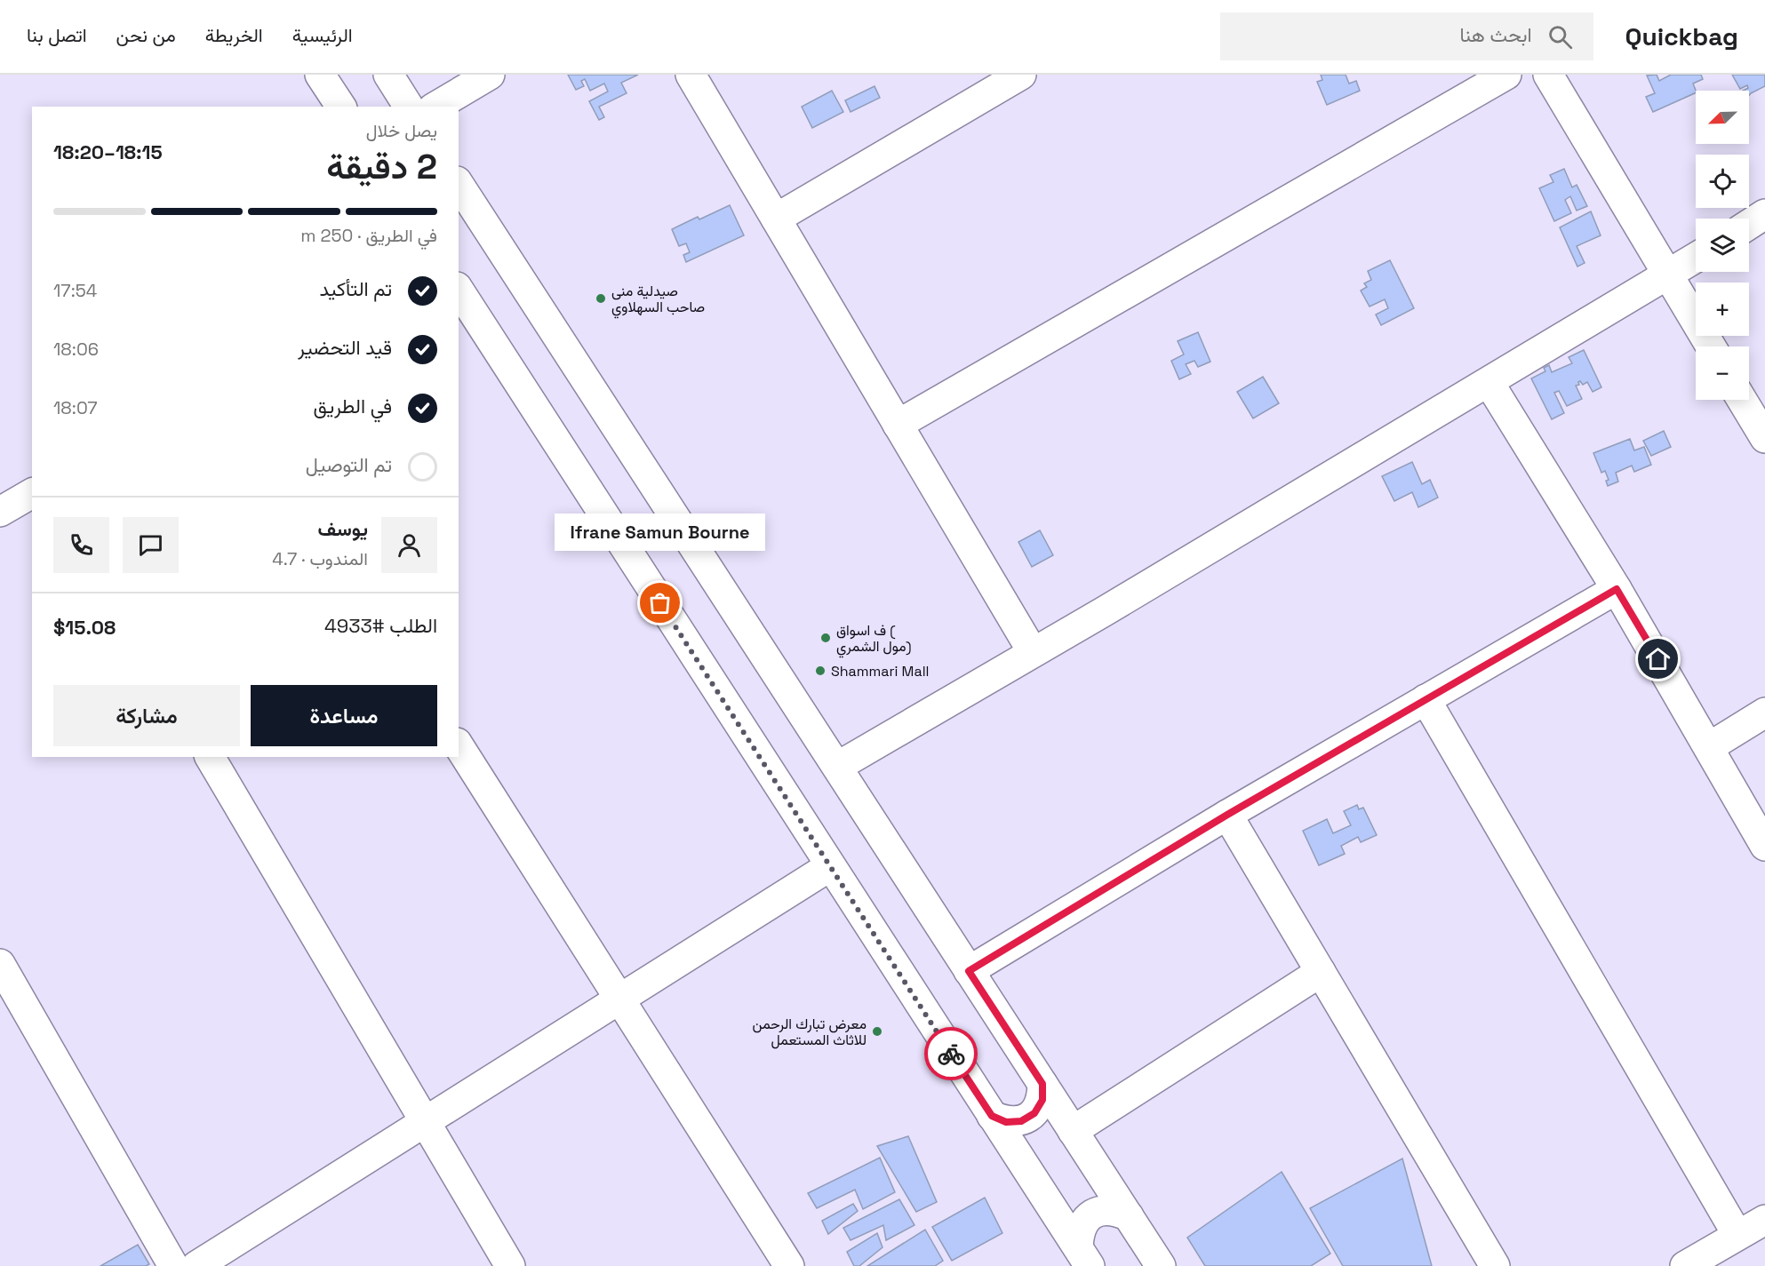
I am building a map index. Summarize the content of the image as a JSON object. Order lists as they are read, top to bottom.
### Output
{
  "places": [
    "صيدلية منى صاحب السهلاوي",
    "Ifrane Samun Bourne",
    "ف اسواق ( مول الشمري)",
    "Shammari Mall",
    "معرض تبارك الرحمن للاثاث المستعمل"
  ],
  "north": "bottom left",
  "page": {
    "header": "Quickbag",
    "search": "ابحث هنا",
    "nav": [
      "الرئيسية",
      "الخريطة",
      "من نحن",
      "اتصل بنا"
    ],
    "map_buttons": ["+", "−"],
    "heading": ["2 دقيقة", "يصل خلال", "18:15–18:20"],
    "panel": [
      "يوسف",
      "المندوب · 4.7",
      "الطلب #4933",
      "$15.08"
    ],
    "bar": "في الطريق · 250 m",
    "list": [
      ["تم التأكيد", "17:54"],
      ["قيد التحضير", "18:06"],
      ["في الطريق", "18:07"],
      "تم التوصيل"
    ],
    "bubble": "Ifrane Samun Bourne",
    "buttons": ["مساعدة", "مشاركة"]
  }
}
